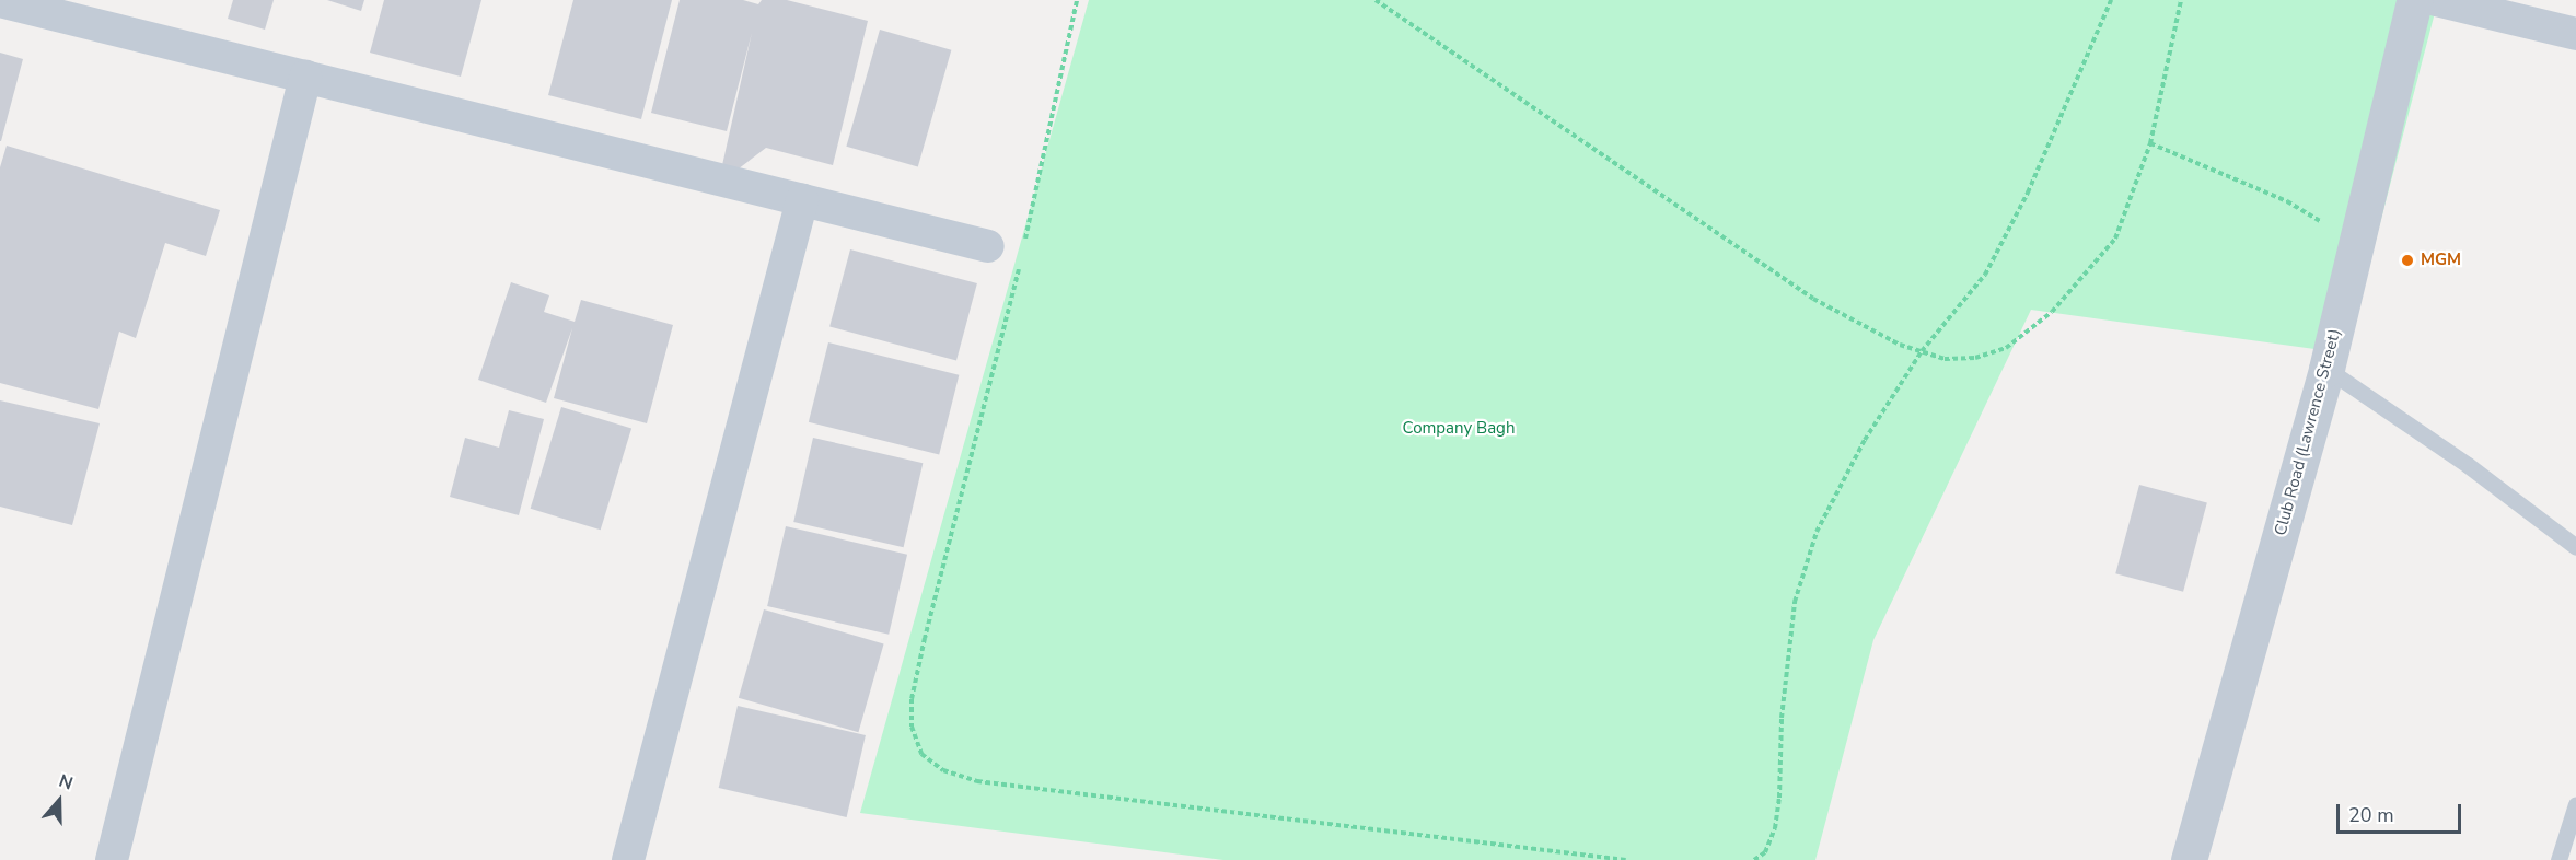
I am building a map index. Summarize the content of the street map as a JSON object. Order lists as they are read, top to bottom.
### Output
{
  "streets": {
    "street": ["Club Road (Lawrence Street)"]
  },
  "parks": ["Company Bagh"],
  "places": ["MGM"],
  "scale_bar": "20 m",
  "north": "top"
}
